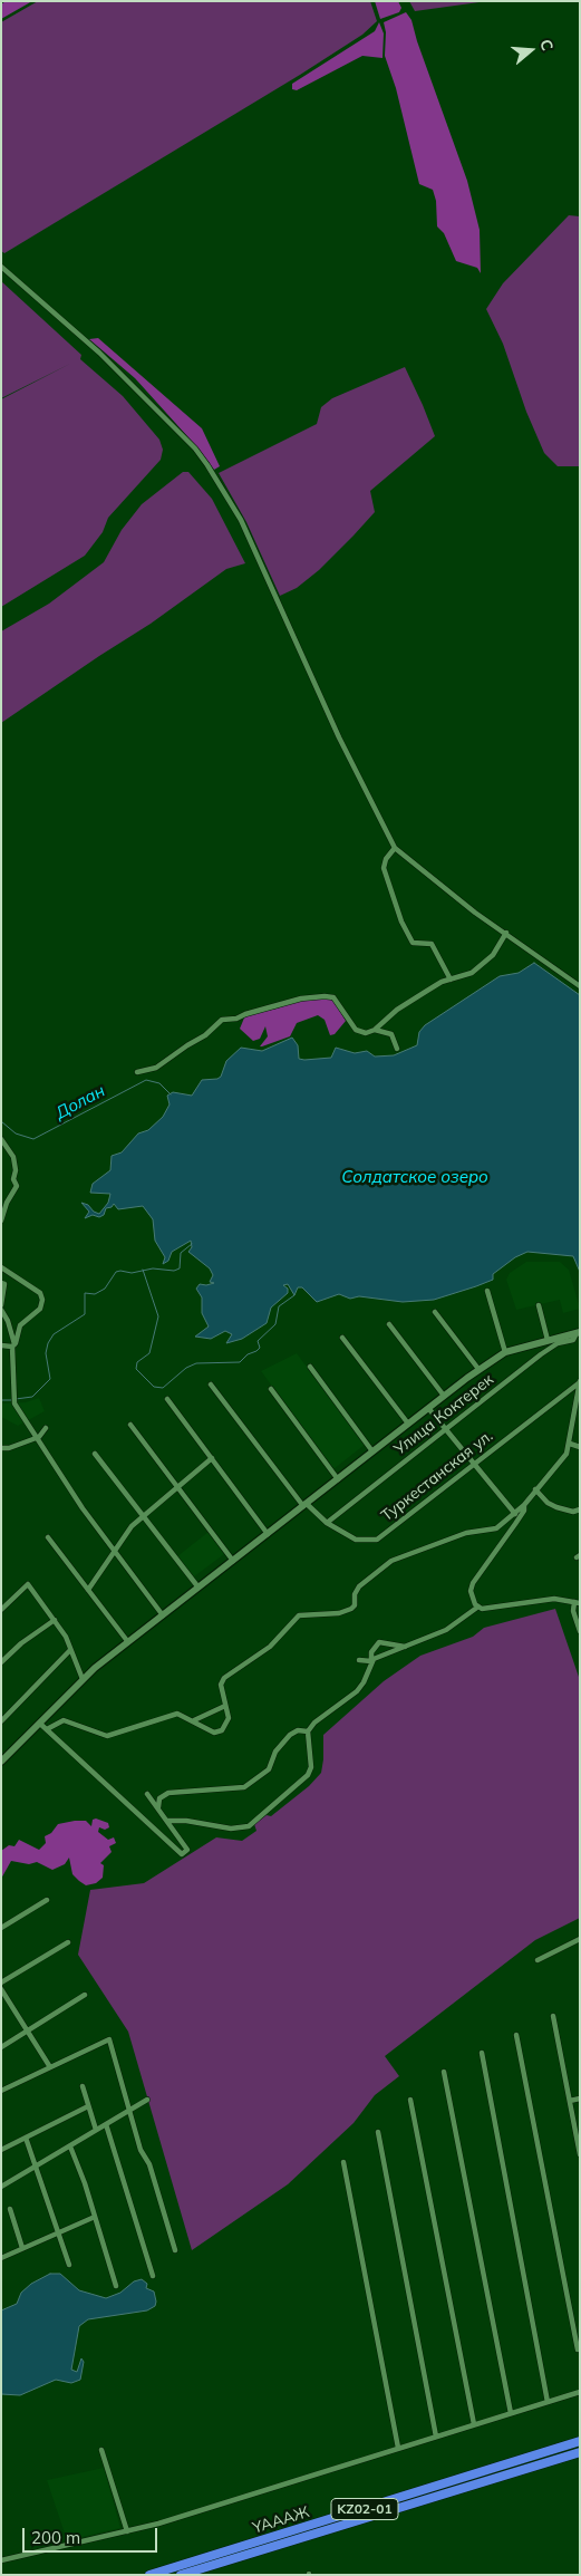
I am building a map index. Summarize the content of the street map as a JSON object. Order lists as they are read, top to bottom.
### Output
{
  "streets": {
    "highway": ["KZ02-01", "ҮАААЖ"],
    "street": ["Улица Коктерек", "Туркестанская ул."]
  },
  "crossings": [
    ["Улица Коктерек", "Туркестанская ул."]
  ],
  "water": ["Долан", "Солдатское озеро"],
  "scale_bar": "200 m",
  "north": "right"
}
